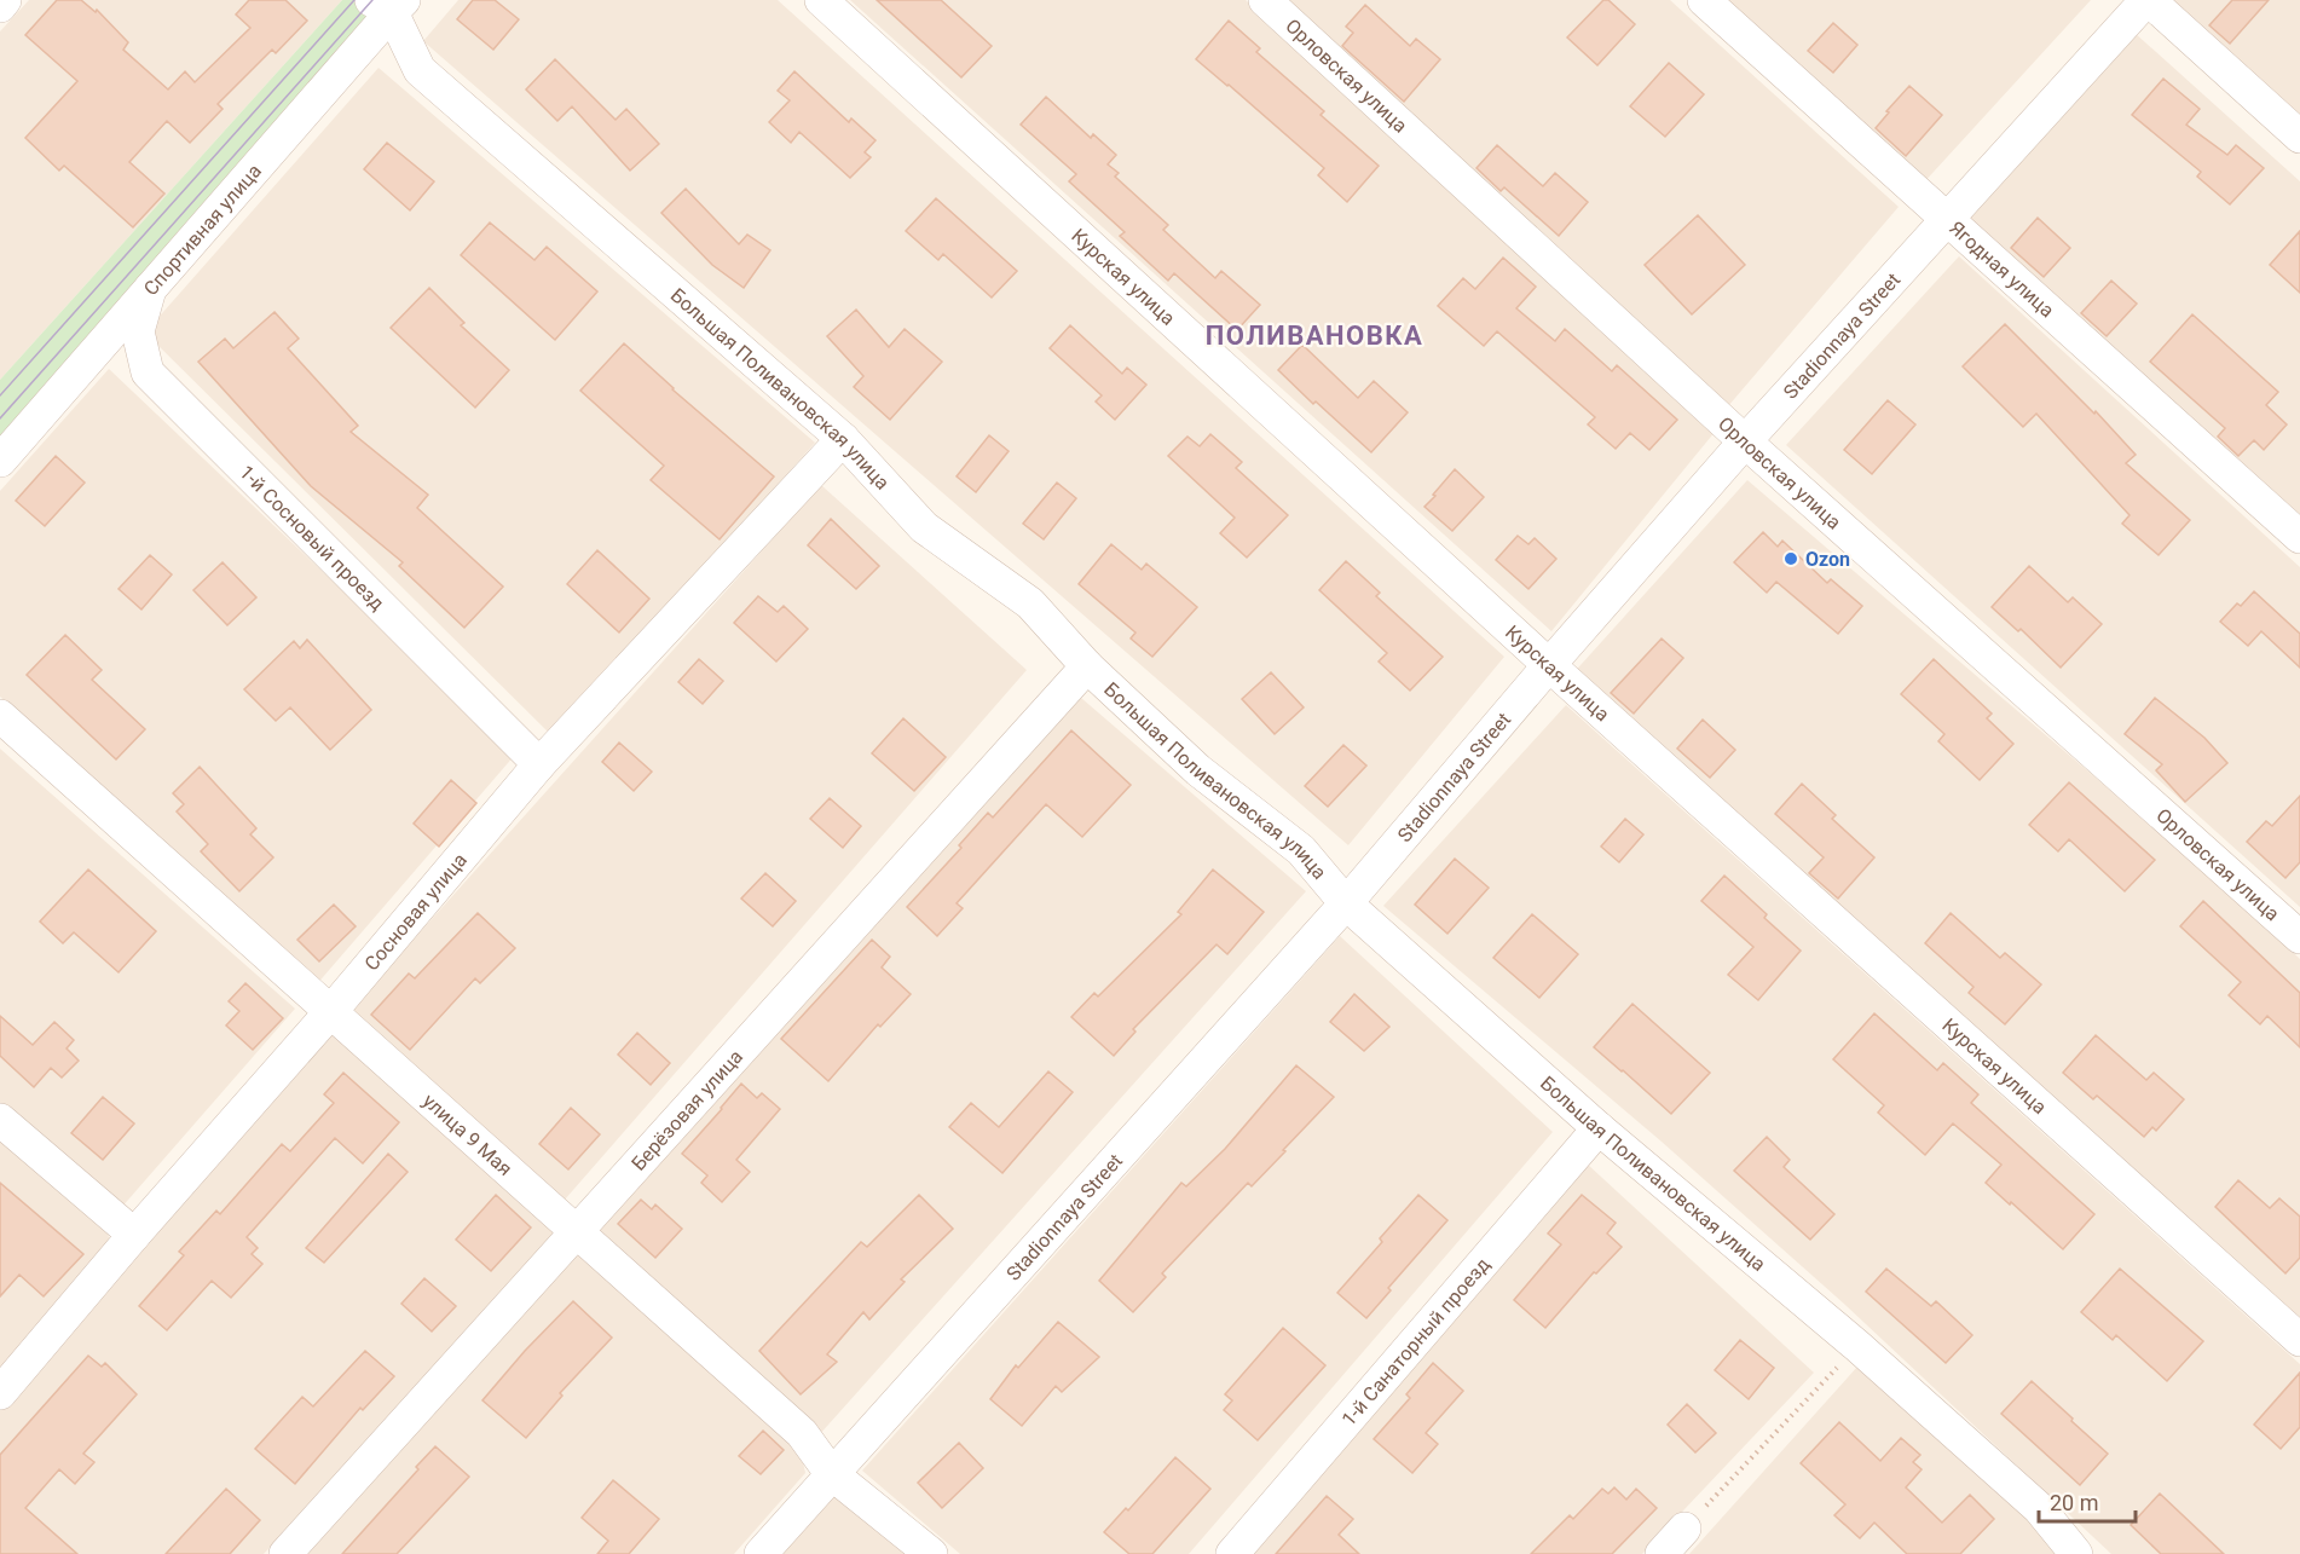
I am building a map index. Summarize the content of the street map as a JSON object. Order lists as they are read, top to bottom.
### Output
{
  "streets": {
    "street": [
      "Орловская улица",
      "Спортивная улица",
      "Ягодная улица",
      "Курская улица",
      "Stadionnaya Street",
      "Большая Поливановская улица",
      "1-й Сосновый проезд",
      "Сосновая улица",
      "Берёзовая улица",
      "улица 9 Мая",
      "1-й Санаторный проезд"
    ]
  },
  "crossings": [
    ["Орловская улица", "Stadionnaya Street"],
    ["Спортивная улица", "Большая Поливановская улица"],
    ["Спортивная улица", "1-й Сосновый проезд"],
    ["Ягодная улица", "Stadionnaya Street"],
    ["Курская улица", "Stadionnaya Street"],
    ["Stadionnaya Street", "Большая Поливановская улица"],
    ["Stadionnaya Street", "улица 9 Мая"],
    ["Большая Поливановская улица", "Сосновая улица"],
    ["Большая Поливановская улица", "Берёзовая улица"],
    ["Большая Поливановская улица", "1-й Санаторный проезд"],
    ["1-й Сосновый проезд", "Сосновая улица"],
    ["Сосновая улица", "улица 9 Мая"],
    ["Берёзовая улица", "улица 9 Мая"]
  ],
  "districts": ["ПОЛИВАНОВКА"],
  "places": ["Ozon"],
  "scale_bar": "20 m"
}
